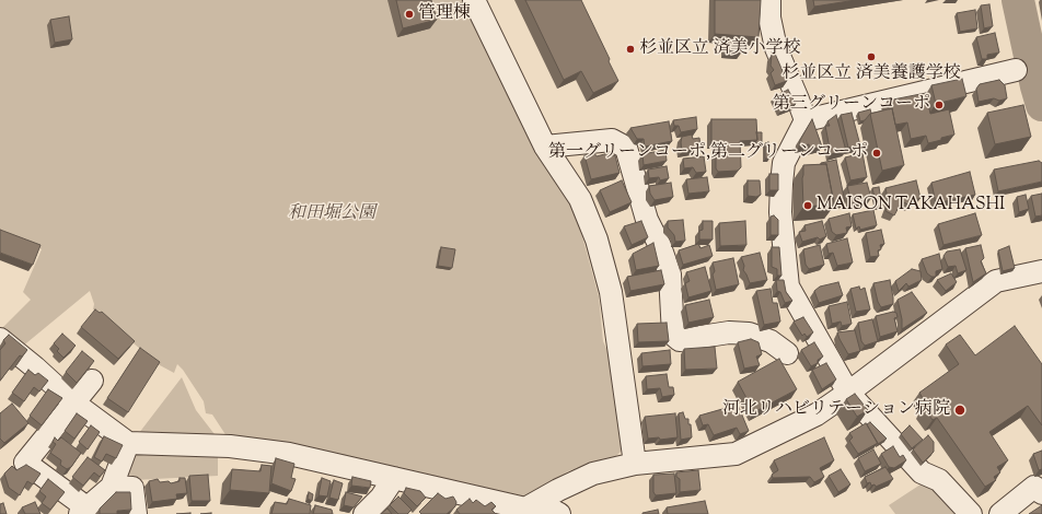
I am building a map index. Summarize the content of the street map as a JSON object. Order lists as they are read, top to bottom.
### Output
{
  "parks": ["和田堀公園"],
  "places": [
    "管理棟",
    "杉並区立 済美小学校",
    "杉並区立 済美養護学校",
    "第三グリーンコーポ",
    "第一グリーンコーポ,第二グリーンコーポ",
    "MAISON TAKAHASHI",
    "河北リハビリテーション病院"
  ]
}
